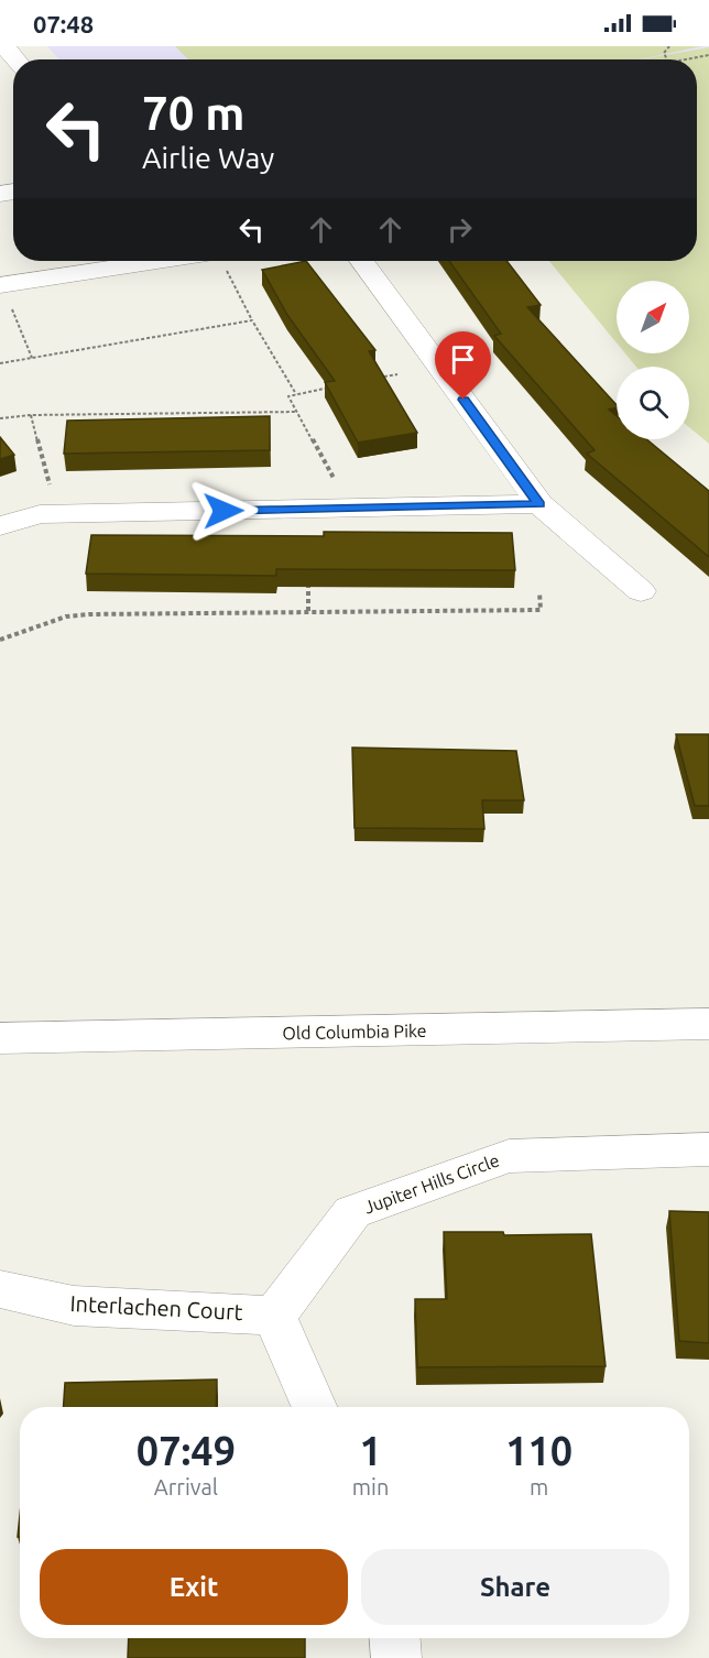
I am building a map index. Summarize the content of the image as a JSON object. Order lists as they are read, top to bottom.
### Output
{
  "streets": {
    "street": ["Old Columbia Pike", "Jupiter Hills Circle", "Interlachen Court"]
  },
  "crossings": [
    ["Jupiter Hills Circle", "Interlachen Court"]
  ],
  "north": "top right",
  "page": {
    "status": "07:48",
    "turn": ["70 m", "Airlie Way"],
    "eta": [
      "07:49",
      "Arrival",
      "1",
      "min",
      "110",
      "m"
    ],
    "buttons": ["Exit", "Share"]
  }
}
